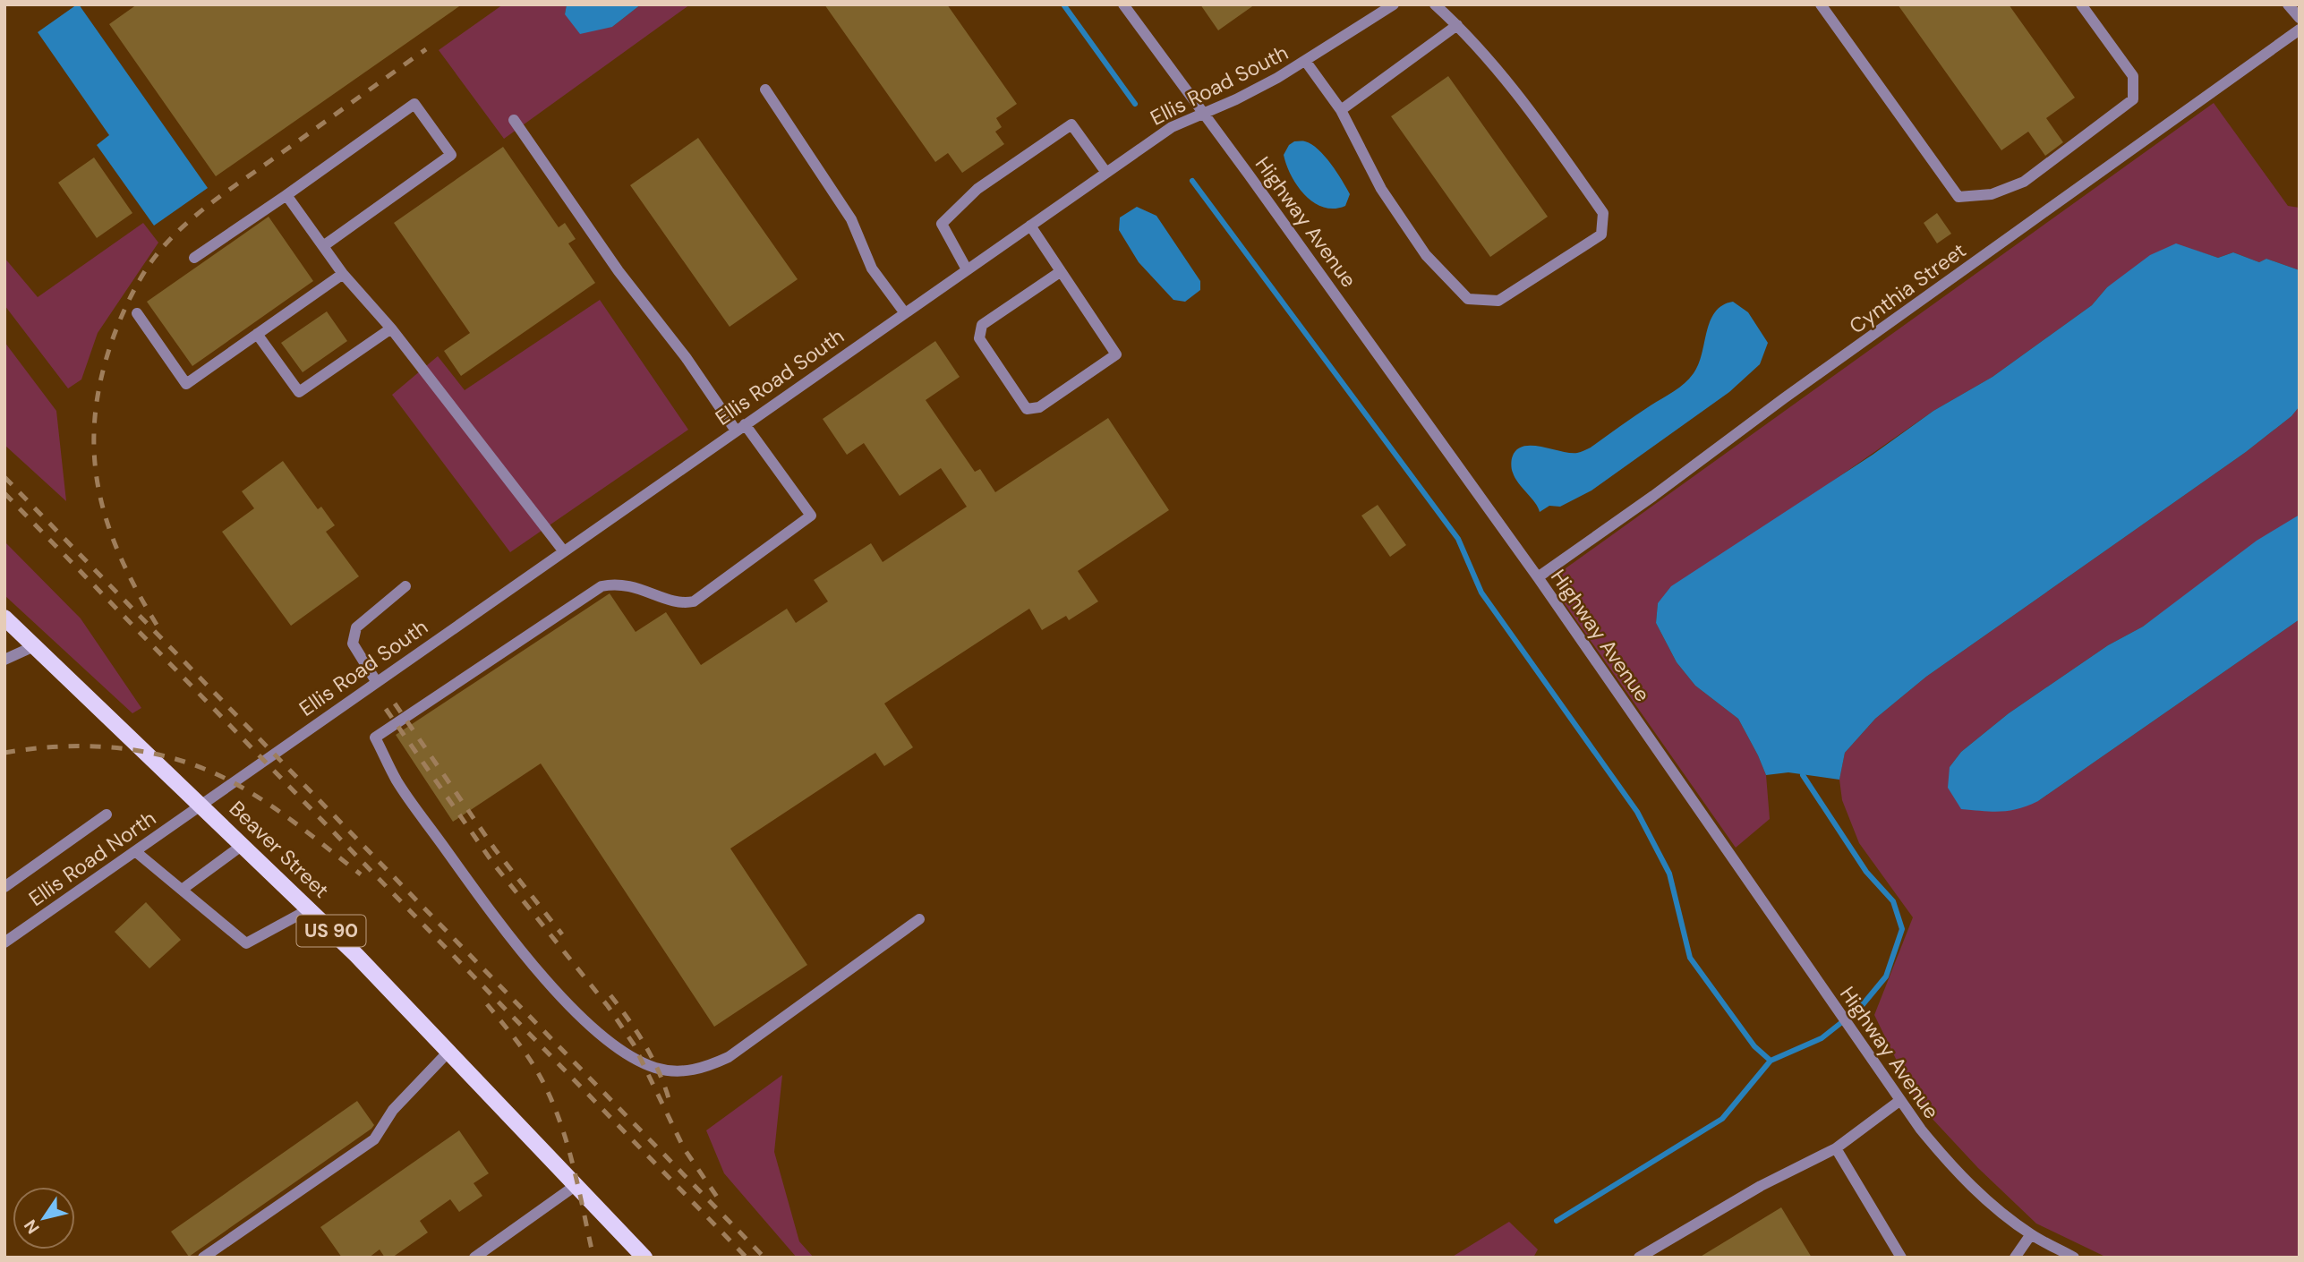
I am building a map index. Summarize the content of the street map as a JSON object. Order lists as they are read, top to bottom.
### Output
{
  "streets": {
    "main road": ["Beaver Street", "US 90"],
    "street": [
      "Ellis Road South",
      "Highway Avenue",
      "Cynthia Street",
      "Ellis Road North"
    ]
  },
  "crossings": [
    ["Ellis Road South", "Highway Avenue"],
    ["Ellis Road South", "Beaver Street"],
    ["Ellis Road South", "Ellis Road North"],
    ["Highway Avenue", "Cynthia Street"],
    ["Beaver Street", "Ellis Road North"]
  ],
  "north": "bottom left"
}
